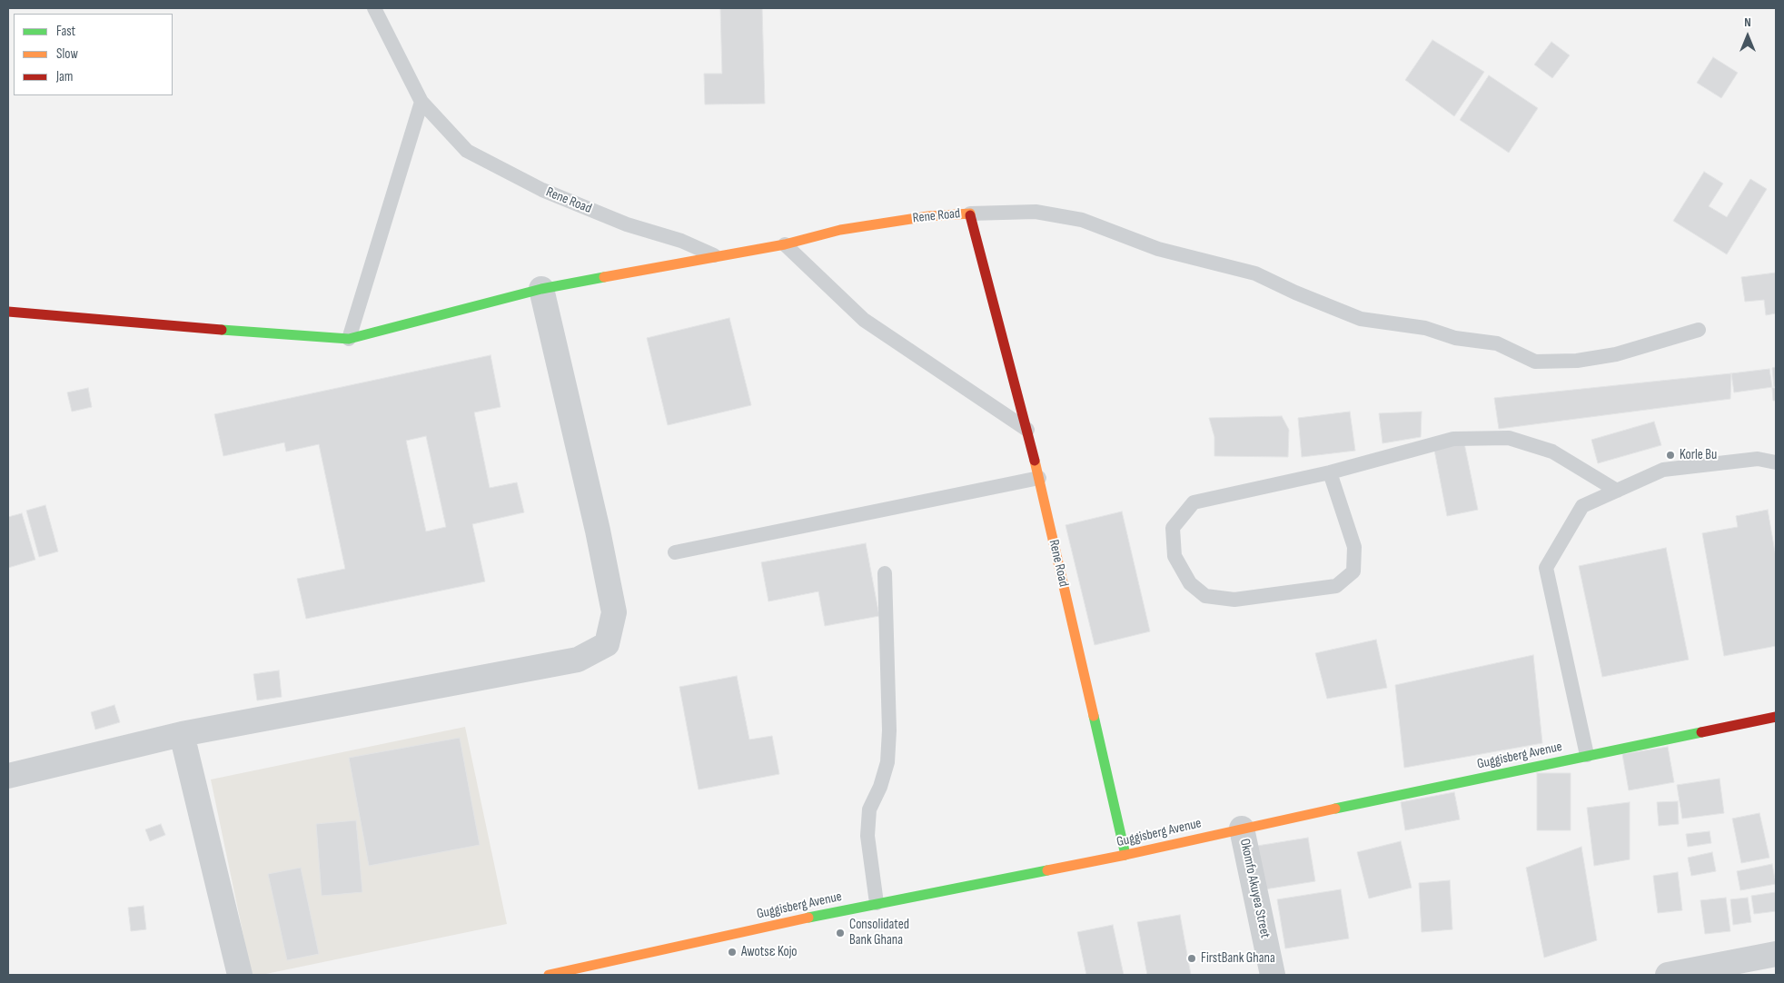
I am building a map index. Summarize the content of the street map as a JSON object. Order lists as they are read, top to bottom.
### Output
{
  "streets": {
    "street": ["Rene Road", "Guggisberg Avenue", "Okomfo Akuyea Street"]
  },
  "crossings": [
    ["Rene Road", "Guggisberg Avenue"],
    ["Guggisberg Avenue", "Okomfo Akuyea Street"]
  ],
  "places": [
    "Korle Bu",
    "Consolidated Bank Ghana",
    "Awotsɛ Kojo",
    "FirstBank Ghana"
  ],
  "legend": ["Fast", "Slow", "Jam"],
  "north": "top"
}
